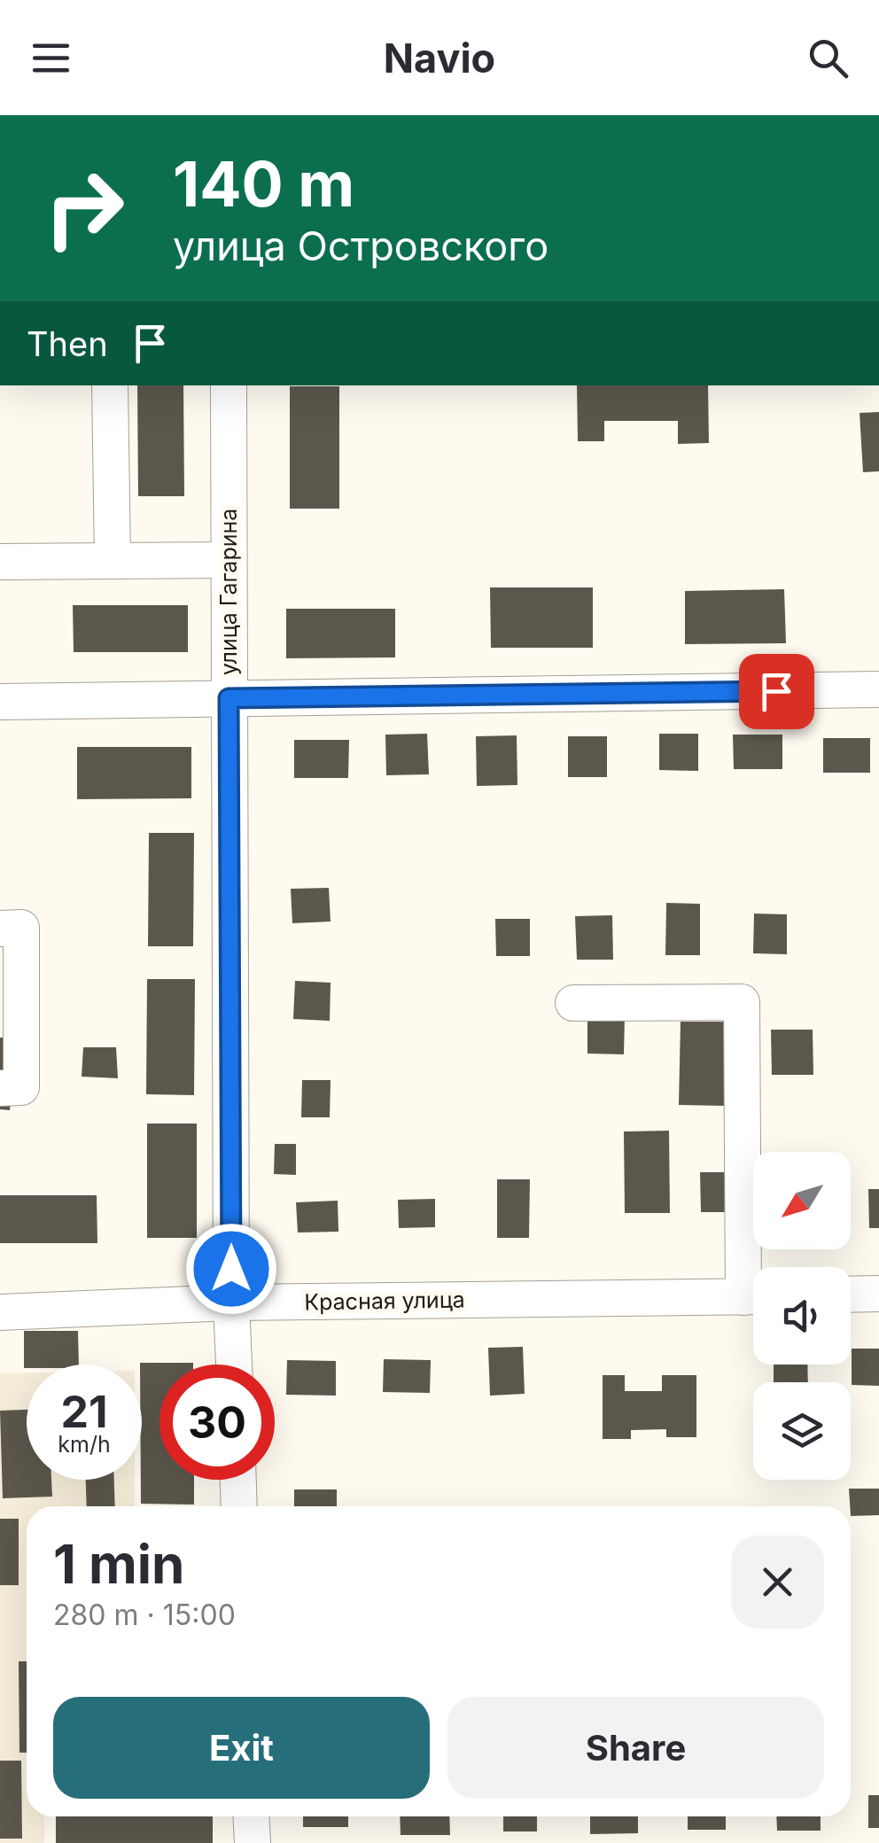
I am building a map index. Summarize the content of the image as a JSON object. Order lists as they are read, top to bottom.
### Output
{
  "streets": {
    "street": ["улица Гагарина", "Красная улица"]
  },
  "crossings": [
    ["улица Гагарина", "Красная улица"]
  ],
  "north": "bottom left",
  "page": {
    "header": "Navio",
    "turn": ["140 m", "улица Островского"],
    "then": "Then",
    "speed": "21 km/h",
    "limit": "30",
    "heading": ["1 min", "280 m · 15:00"],
    "buttons": ["Exit", "Share"]
  }
}
